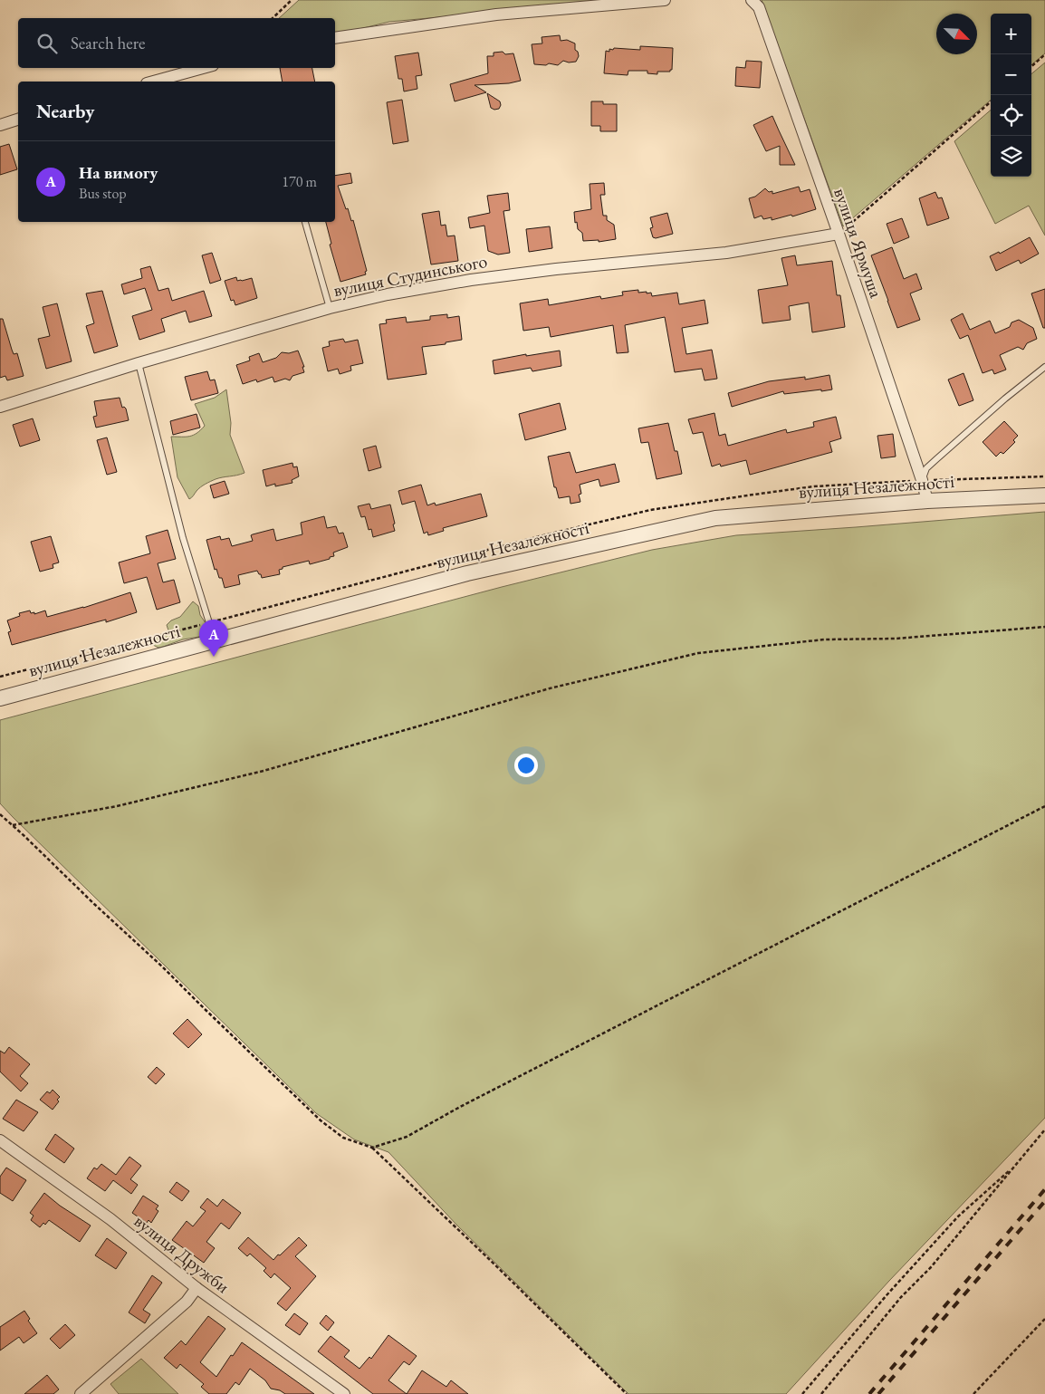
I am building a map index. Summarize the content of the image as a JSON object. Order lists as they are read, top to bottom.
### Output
{
  "streets": {
    "street": [
      "вулиця Ярмуша",
      "вулиця Студинського",
      "вулиця Незалежності",
      "вулиця Дружби"
    ]
  },
  "crossings": [
    ["вулиця Ярмуша", "вулиця Студинського"],
    ["вулиця Ярмуша", "вулиця Незалежності"]
  ],
  "north": "bottom right",
  "page": {
    "map_buttons": ["+", "−"],
    "search": "Search here",
    "heading": "Nearby",
    "list": [
      {
        "mark": "A",
        "name": "На вимогу",
        "note": "Bus stop",
        "value": "170 m"
      }
    ],
    "pins": "A"
  }
}
